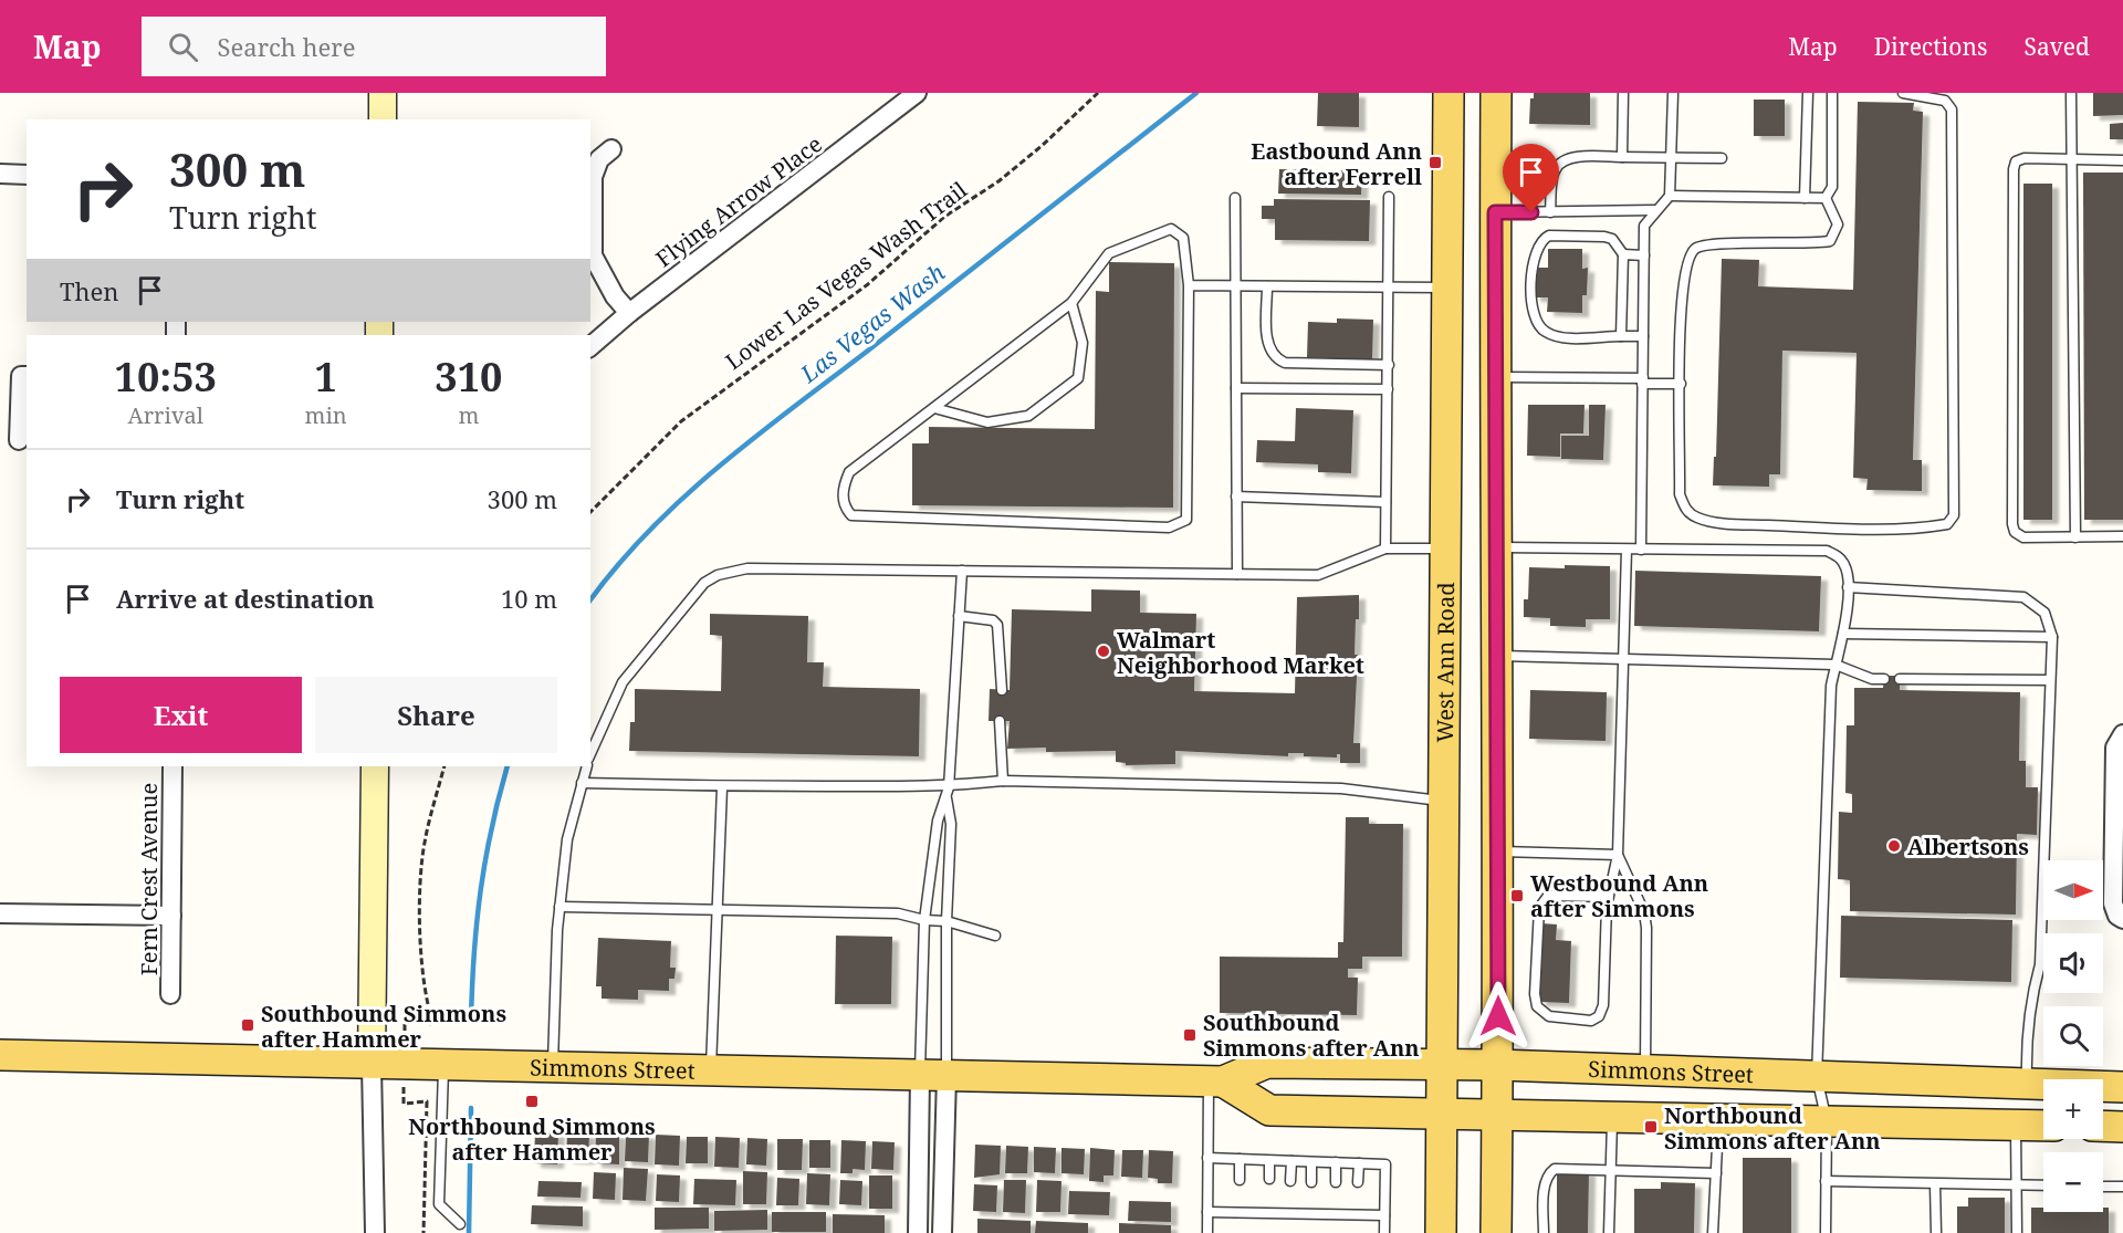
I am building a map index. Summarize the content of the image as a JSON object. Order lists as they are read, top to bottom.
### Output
{
  "streets": {
    "main road": ["West Ann Road", "Simmons Street"],
    "street": ["Flying Arrow Place", "Fern Crest Avenue"],
    "path": ["Lower Las Vegas Wash Trail"]
  },
  "crossings": [
    ["West Ann Road", "Simmons Street"]
  ],
  "water": ["Las Vegas Wash"],
  "places": {
    "transit": [
      "Eastbound Ann after Ferrell",
      "Westbound Ann after Simmons",
      "Southbound Simmons after Hammer",
      "Southbound Simmons after Ann",
      "Northbound Simmons after Hammer",
      "Northbound Simmons after Ann"
    ],
    "other": ["Walmart Neighborhood Market", "Albertsons"]
  },
  "north": "right",
  "page": {
    "header": "Map",
    "search": "Search here",
    "nav": ["Map", "Directions", "Saved"],
    "turn": ["300 m", "Turn right"],
    "then": "Then",
    "eta": [
      "10:53",
      "Arrival",
      "1",
      "min",
      "310",
      "m"
    ],
    "list": [
      {
        "name": "Turn right",
        "value": "300 m"
      },
      {
        "name": "Arrive at destination",
        "value": "10 m"
      }
    ],
    "buttons": ["Exit", "Share"],
    "map_buttons": ["+", "−"]
  }
}
